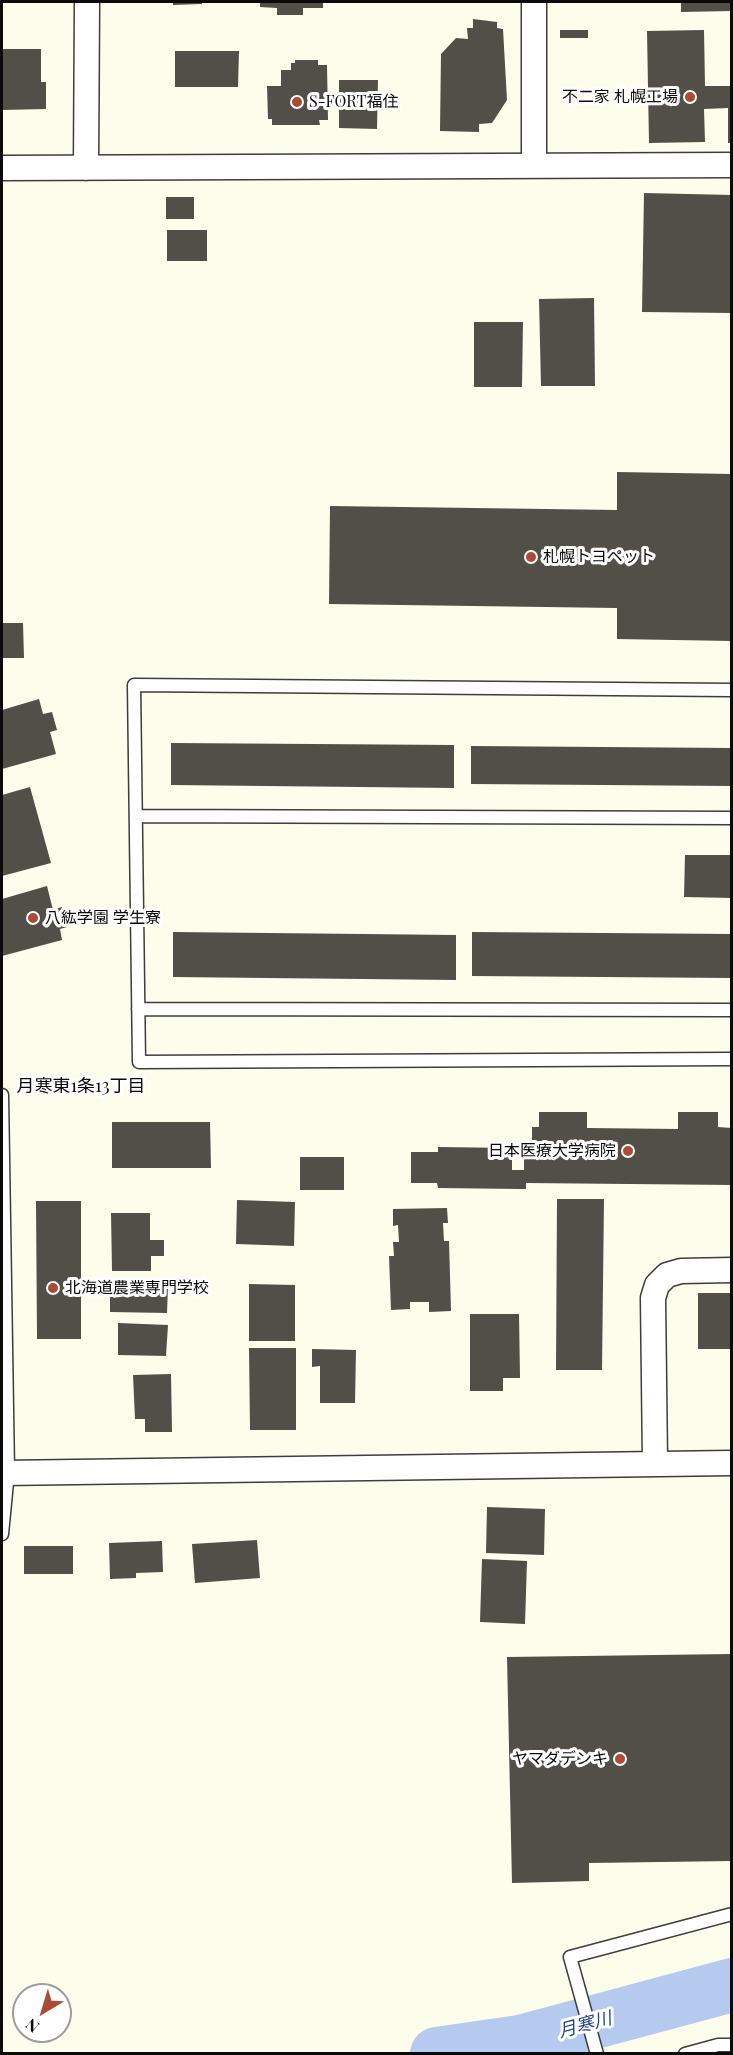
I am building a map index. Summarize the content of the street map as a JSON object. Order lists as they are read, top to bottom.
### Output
{
  "districts": ["月寒東1条13丁目"],
  "water": ["月寒川"],
  "places": [
    "不二家 札幌工場",
    "S-FORT福住",
    "札幌トヨペット",
    "八紘学園 学生寮",
    "日本医療大学病院",
    "北海道農業専門学校",
    "ヤマダデンキ"
  ],
  "north": "bottom left"
}
